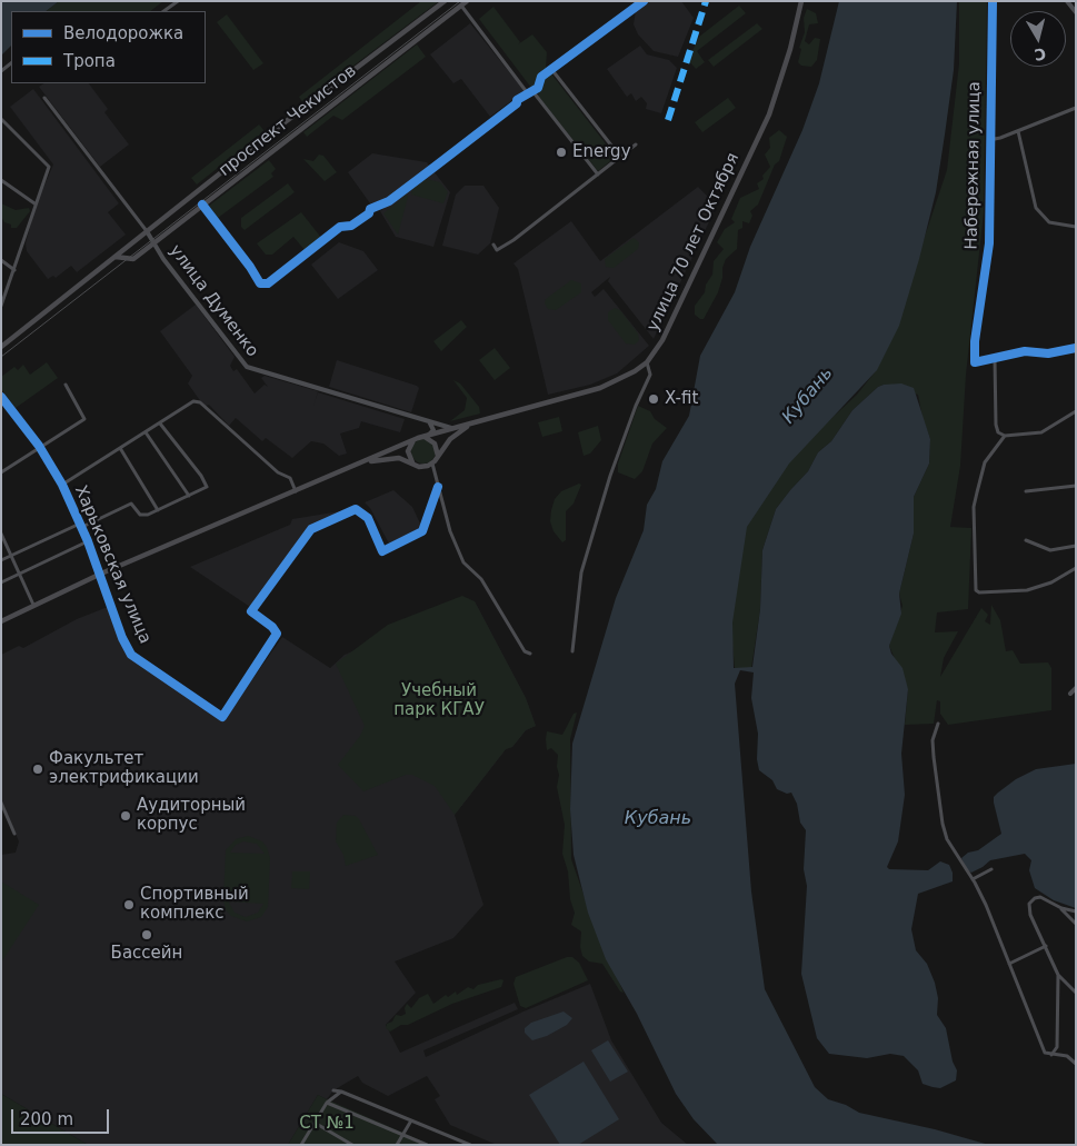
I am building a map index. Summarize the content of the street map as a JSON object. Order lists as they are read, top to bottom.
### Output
{
  "streets": {
    "main road": ["проспект Чекистов", "улица 70 лет Октября"],
    "street": ["Набережная улица", "улица Думенко", "Харьковская улица"]
  },
  "crossings": [
    ["проспект Чекистов", "улица Думенко"],
    ["улица 70 лет Октября", "улица Думенко"]
  ],
  "water": ["Кубань"],
  "parks": ["Учебный парк КГАУ", "СТ №1"],
  "places": [
    "Energy",
    "X-fit",
    "Факультет электрификации",
    "Аудиторный корпус",
    "Спортивный комплекс",
    "Бассейн"
  ],
  "legend": ["Велодорожка", "Тропа"],
  "scale_bar": "200 m",
  "north": "bottom"
}
